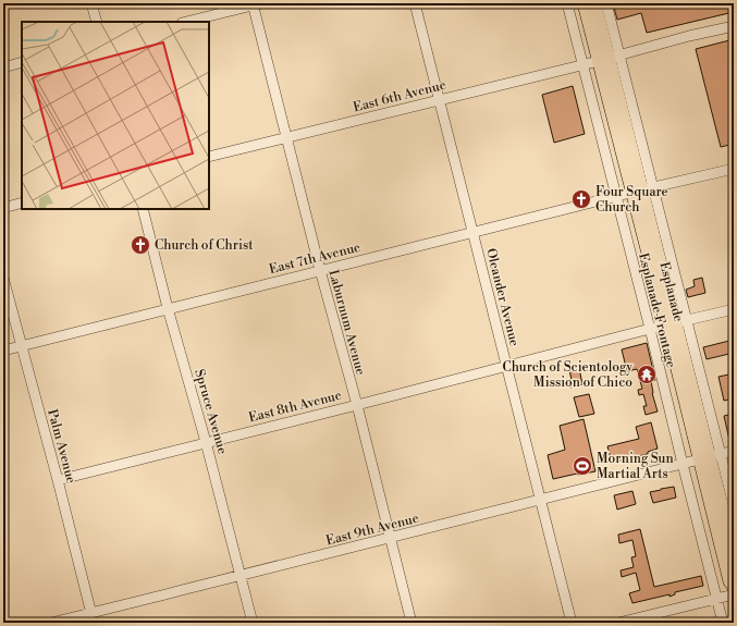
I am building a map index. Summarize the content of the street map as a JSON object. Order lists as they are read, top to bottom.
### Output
{
  "streets": {
    "main road": ["Esplanade"],
    "street": [
      "East 6th Avenue",
      "East 7th Avenue",
      "Oleander Avenue",
      "Esplanade Frontage",
      "Laburnum Avenue",
      "East 8th Avenue",
      "Spruce Avenue",
      "Palm Avenue",
      "East 9th Avenue"
    ]
  },
  "crossings": [
    ["East 6th Avenue", "Esplanade"],
    ["East 6th Avenue", "Oleander Avenue"],
    ["East 6th Avenue", "Esplanade Frontage"],
    ["East 6th Avenue", "Laburnum Avenue"],
    ["East 7th Avenue", "Esplanade"],
    ["East 7th Avenue", "Oleander Avenue"],
    ["East 7th Avenue", "Esplanade Frontage"],
    ["East 7th Avenue", "Laburnum Avenue"],
    ["East 7th Avenue", "Spruce Avenue"],
    ["East 7th Avenue", "Palm Avenue"],
    ["Esplanade", "Esplanade Frontage"],
    ["Esplanade", "East 8th Avenue"],
    ["Esplanade", "East 9th Avenue"],
    ["Oleander Avenue", "East 8th Avenue"],
    ["Oleander Avenue", "East 9th Avenue"],
    ["Esplanade Frontage", "East 8th Avenue"],
    ["Esplanade Frontage", "East 9th Avenue"],
    ["Laburnum Avenue", "East 8th Avenue"],
    ["Laburnum Avenue", "East 9th Avenue"],
    ["East 8th Avenue", "Spruce Avenue"],
    ["East 8th Avenue", "Palm Avenue"],
    ["Spruce Avenue", "East 9th Avenue"],
    ["Palm Avenue", "East 9th Avenue"]
  ],
  "places": {
    "church": ["Four Square Church", "Church of Christ"],
    "temple": ["Church of Scientology Mission of Chico"],
    "sports": ["Morning Sun Martial Arts"]
  }
}
